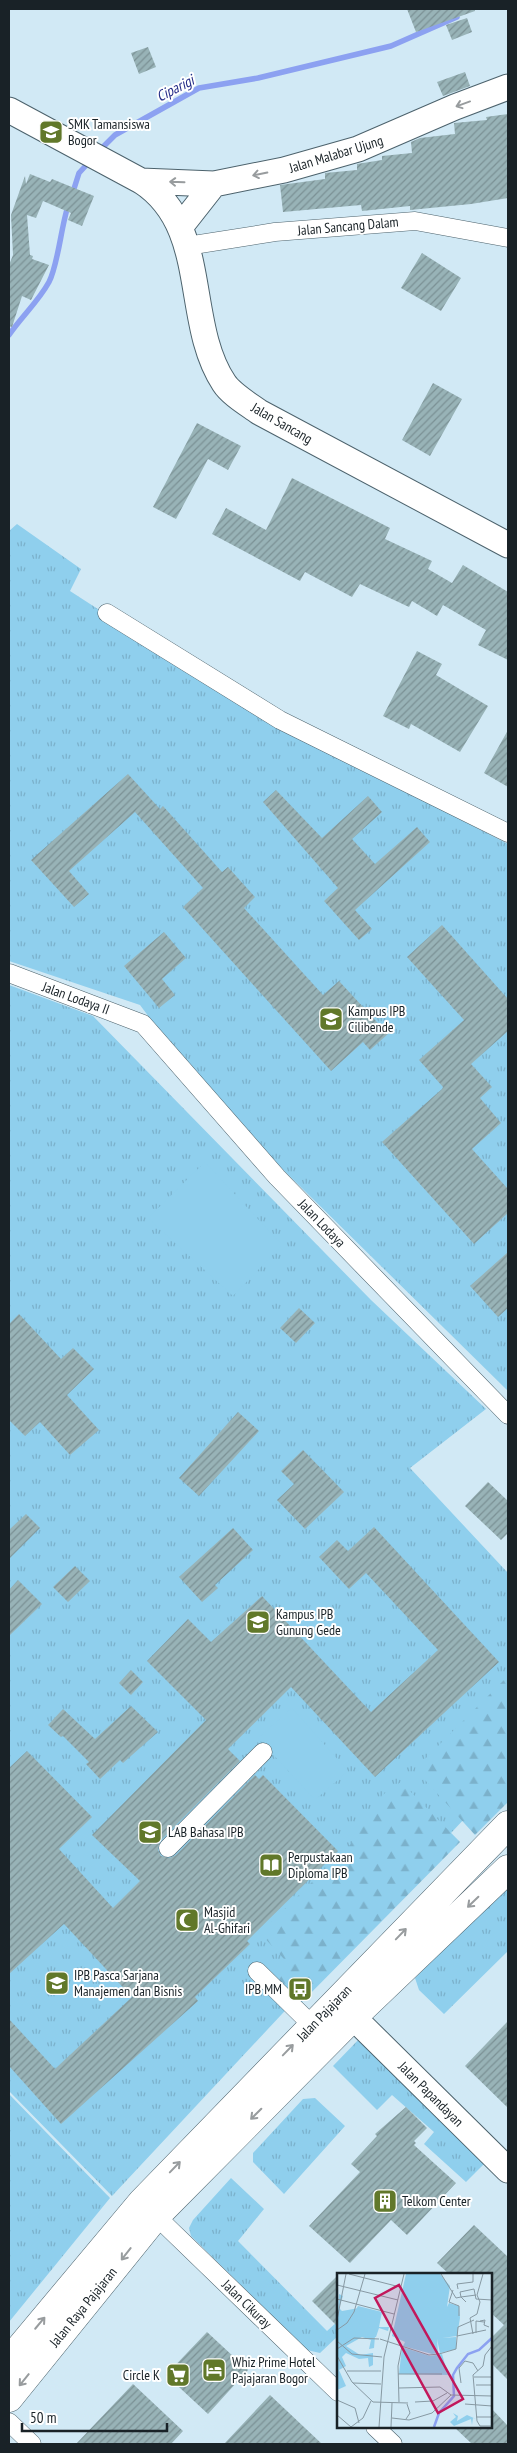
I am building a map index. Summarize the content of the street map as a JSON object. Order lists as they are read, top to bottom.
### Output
{
  "streets": {
    "highway": ["Jalan Pajajaran", "Jalan Raya Pajajaran"],
    "street": [
      "Jalan Malabar Ujung",
      "Jalan Sancang Dalam",
      "Jalan Sancang",
      "Jalan Lodaya II",
      "Jalan Lodaya",
      "Jalan Papandayan",
      "Jalan Cikuray"
    ]
  },
  "crossings": [
    ["Jalan Malabar Ujung", "Jalan Sancang"],
    ["Jalan Sancang Dalam", "Jalan Sancang"],
    ["Jalan Lodaya II", "Jalan Lodaya"],
    ["Jalan Pajajaran", "Jalan Papandayan"],
    ["Jalan Pajajaran", "Jalan Cikuray"],
    ["Jalan Pajajaran", "Jalan Raya Pajajaran"],
    ["Jalan Cikuray", "Jalan Raya Pajajaran"]
  ],
  "one_way": ["Jalan Malabar Ujung"],
  "water": ["Ciparigi"],
  "places": {
    "school or university": [
      "SMK Tamansiswa Bogor",
      "Kampus IPB Cilibende",
      "Kampus IPB Gunung Gede",
      "LAB Bahasa IPB",
      "IPB Pasca Sarjana Manajemen dan Bisnis"
    ],
    "library": ["Perpustakaan Diploma IPB"],
    "mosque": ["Masjid Al-Ghifari"],
    "bus stop": ["IPB MM"],
    "building": ["Telkom Center"],
    "hotel": ["Whiz Prime Hotel Pajajaran Bogor"],
    "supermarket": ["Circle K"]
  },
  "scale_bar": "50 m"
}
